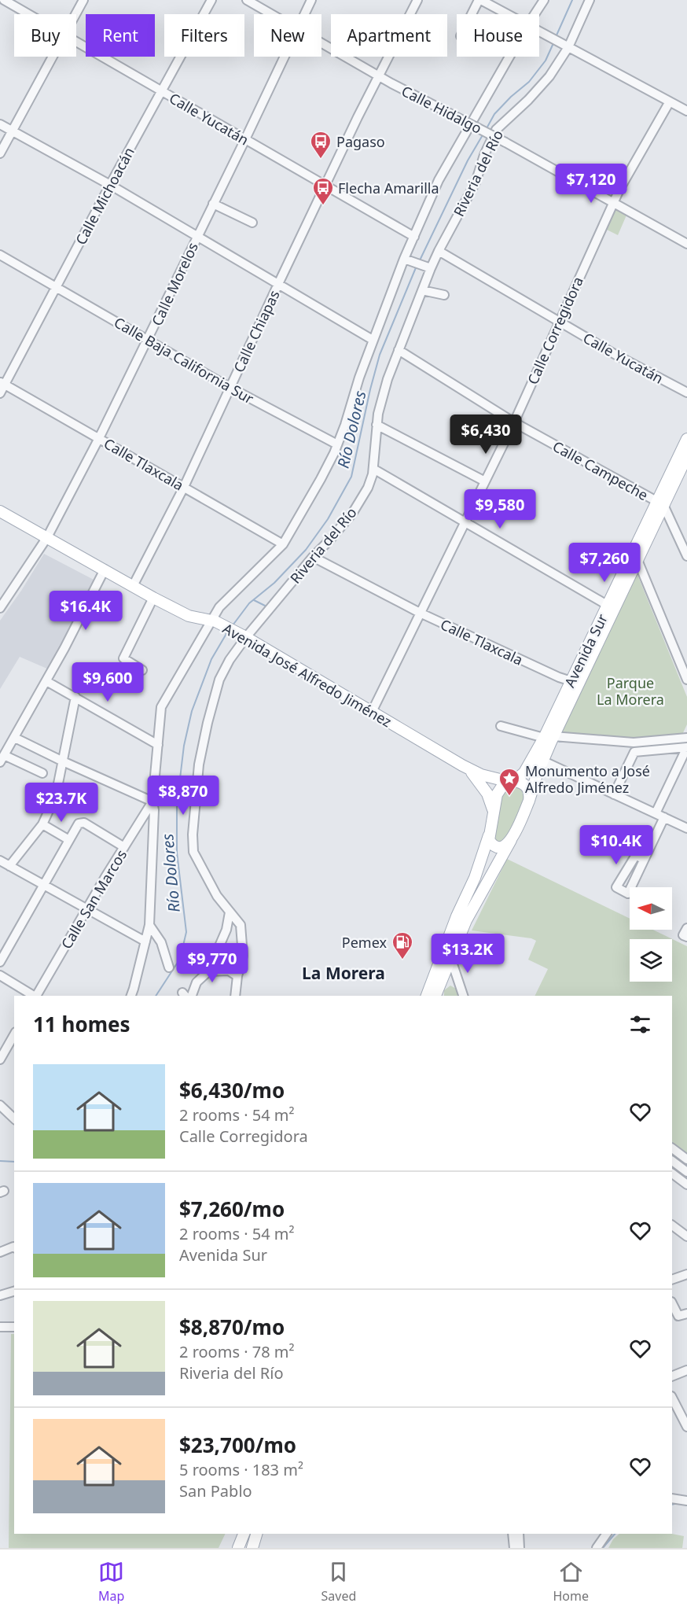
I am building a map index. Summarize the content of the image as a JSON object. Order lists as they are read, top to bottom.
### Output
{
  "streets": {
    "main road": ["Avenida Sur", "Avenida José Alfredo Jiménez"],
    "street": [
      "Calle Hidalgo",
      "Calle Yucatán",
      "Riveria del Río",
      "Calle Michoacán",
      "Calle Morelos",
      "Calle Corregidora",
      "Calle Chiapas",
      "Calle Baja California Sur",
      "Calle Tlaxcala",
      "Calle Campeche",
      "Calle San Marcos"
    ]
  },
  "crossings": [
    ["Calle Hidalgo", "Calle Corregidora"],
    ["Calle Hidalgo", "Calle Chiapas"],
    ["Calle Yucatán", "Riveria del Río"],
    ["Calle Yucatán", "Calle Michoacán"],
    ["Calle Yucatán", "Calle Morelos"],
    ["Calle Yucatán", "Calle Corregidora"],
    ["Calle Yucatán", "Calle Chiapas"],
    ["Riveria del Río", "Calle Baja California Sur"],
    ["Riveria del Río", "Calle Tlaxcala"],
    ["Riveria del Río", "Calle Campeche"],
    ["Riveria del Río", "Avenida José Alfredo Jiménez"],
    ["Riveria del Río", "Calle San Marcos"],
    ["Calle Michoacán", "Calle Baja California Sur"],
    ["Calle Michoacán", "Calle Tlaxcala"],
    ["Calle Morelos", "Calle Baja California Sur"],
    ["Calle Morelos", "Calle Tlaxcala"],
    ["Calle Morelos", "Avenida José Alfredo Jiménez"],
    ["Calle Corregidora", "Calle Tlaxcala"],
    ["Calle Corregidora", "Calle Campeche"],
    ["Calle Corregidora", "Avenida José Alfredo Jiménez"],
    ["Calle Chiapas", "Calle Baja California Sur"],
    ["Calle Chiapas", "Calle Tlaxcala"],
    ["Calle Chiapas", "Avenida José Alfredo Jiménez"],
    ["Calle Tlaxcala", "Avenida Sur"],
    ["Calle Campeche", "Avenida Sur"]
  ],
  "districts": ["La Morera"],
  "water": ["Río Dolores"],
  "parks": ["Parque La Morera"],
  "places": {
    "bus stop": ["Pagaso", "Flecha Amarilla"],
    "place": ["Monumento a José Alfredo Jiménez"],
    "fuel station": ["Pemex"]
  },
  "north": "left",
  "page": {
    "chip": [
      "Buy",
      "Rent",
      "Filters",
      "New",
      "Apartment",
      "House"
    ],
    "price": [
      "$7,120",
      "$6,430",
      "$9,580",
      "$7,260",
      "$16.4K",
      "$9,600",
      "$8,870",
      "$23.7K",
      "$10.4K",
      "$13.2K",
      "$9,770"
    ],
    "heading": "11 homes",
    "list": [
      {
        "name": "$6,430/mo",
        "note": "2 rooms · 54 m² · Calle Corregidora"
      },
      {
        "name": "$7,260/mo",
        "note": "2 rooms · 54 m² · Avenida Sur"
      },
      {
        "name": "$8,870/mo",
        "note": "2 rooms · 78 m² · Riveria del Río"
      },
      {
        "name": "$23,700/mo",
        "note": "5 rooms · 183 m² · San Pablo"
      }
    ],
    "tabs": ["Map", "Saved", "Home"]
  }
}
